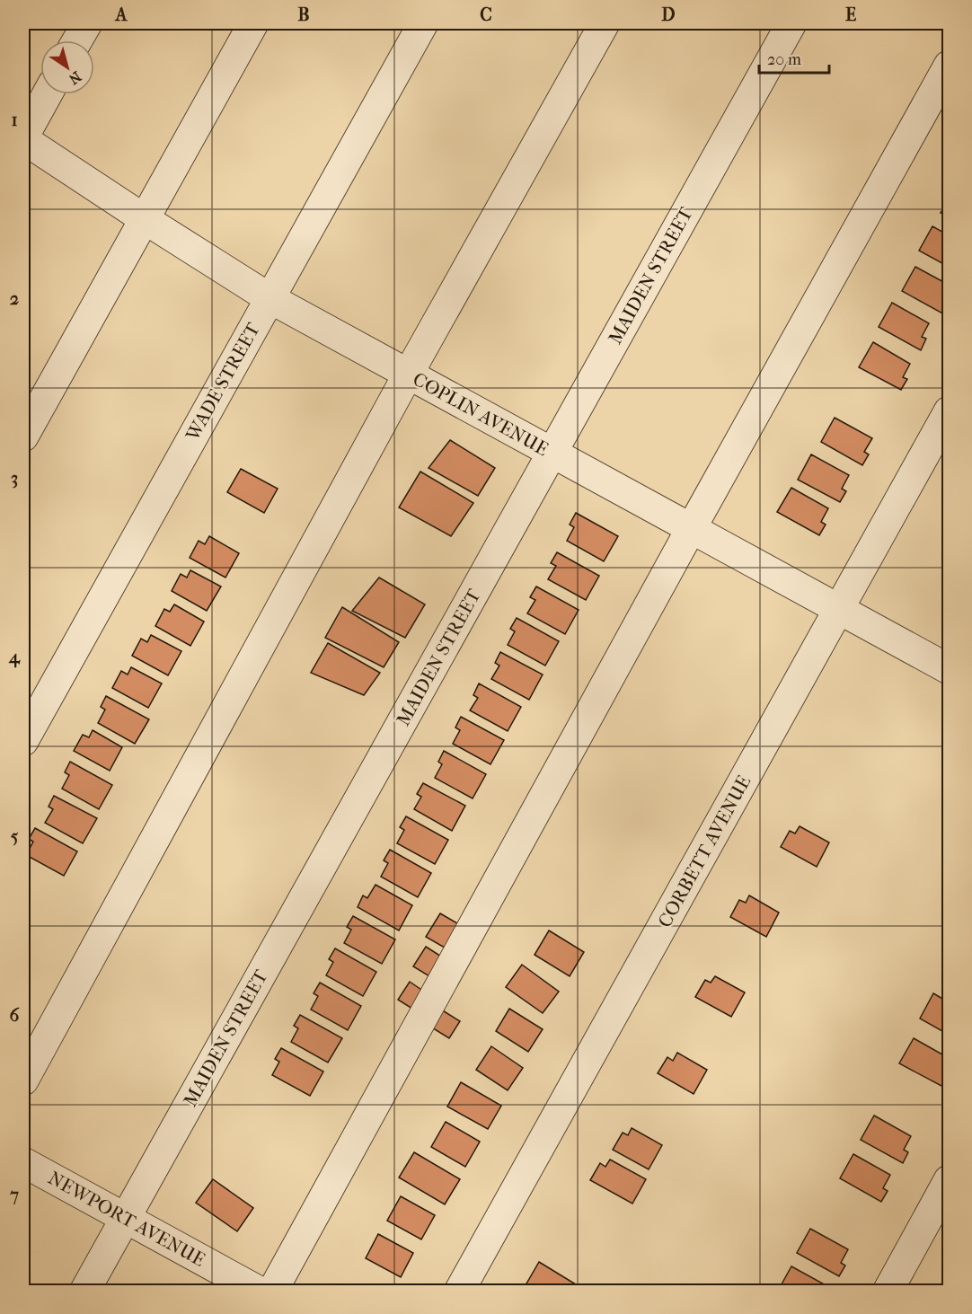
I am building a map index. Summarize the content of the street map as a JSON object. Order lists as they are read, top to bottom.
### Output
{
  "streets": {
    "street": [
      "MAIDEN STREET",
      "WADE STREET",
      "COPLIN AVENUE",
      "CORBETT AVENUE",
      "NEWPORT AVENUE"
    ]
  },
  "crossings": [
    ["MAIDEN STREET", "COPLIN AVENUE"],
    ["MAIDEN STREET", "NEWPORT AVENUE"],
    ["WADE STREET", "COPLIN AVENUE"],
    ["COPLIN AVENUE", "CORBETT AVENUE"]
  ],
  "scale_bar": "20 m",
  "north": "bottom right",
  "grid": {
    "columns": [
      "A",
      "B",
      "C",
      "D",
      "E"
    ],
    "rows": [
      "1",
      "2",
      "3",
      "4",
      "5",
      "6",
      "7"
    ]
  }
}
